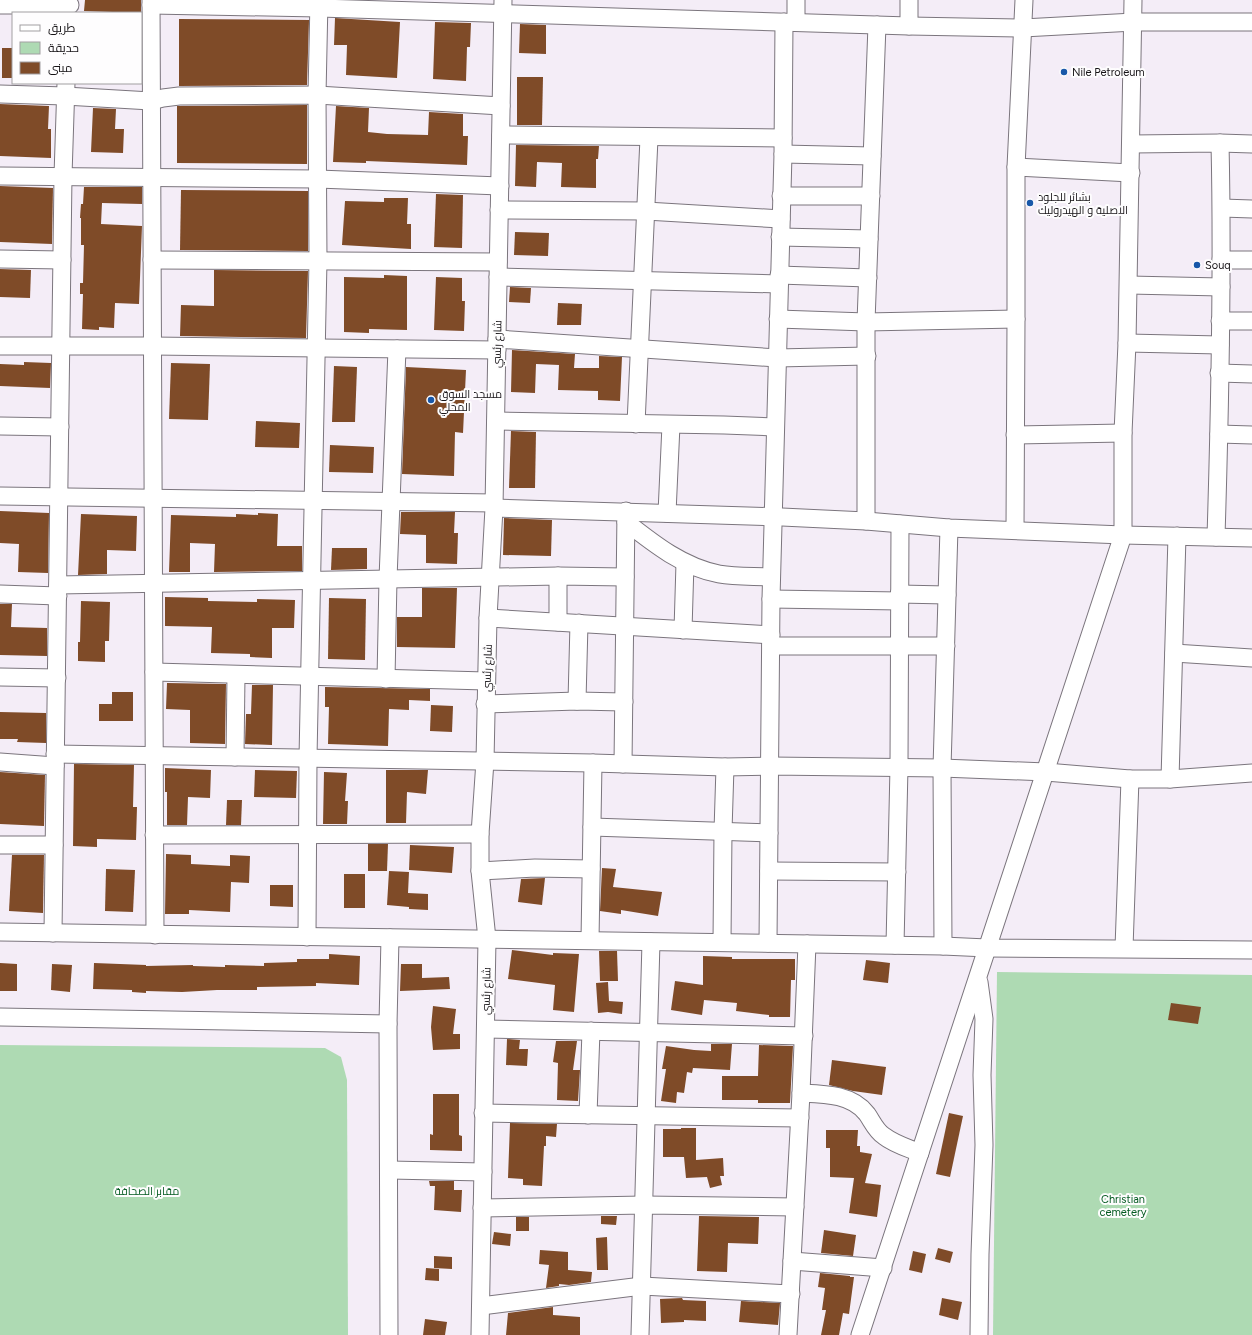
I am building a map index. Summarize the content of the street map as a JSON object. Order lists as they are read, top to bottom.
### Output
{
  "streets": {
    "street": ["شارع رئسي"]
  },
  "parks": ["مقابر الصحافة", "Christian cemetery"],
  "places": [
    "Nile Petroleum",
    "بشائر للجلود الاصلية و الهيدروليك",
    "Souq",
    "مسجد السوق المحلي"
  ],
  "legend": ["طريق", "حديقة", "مبنى"]
}
